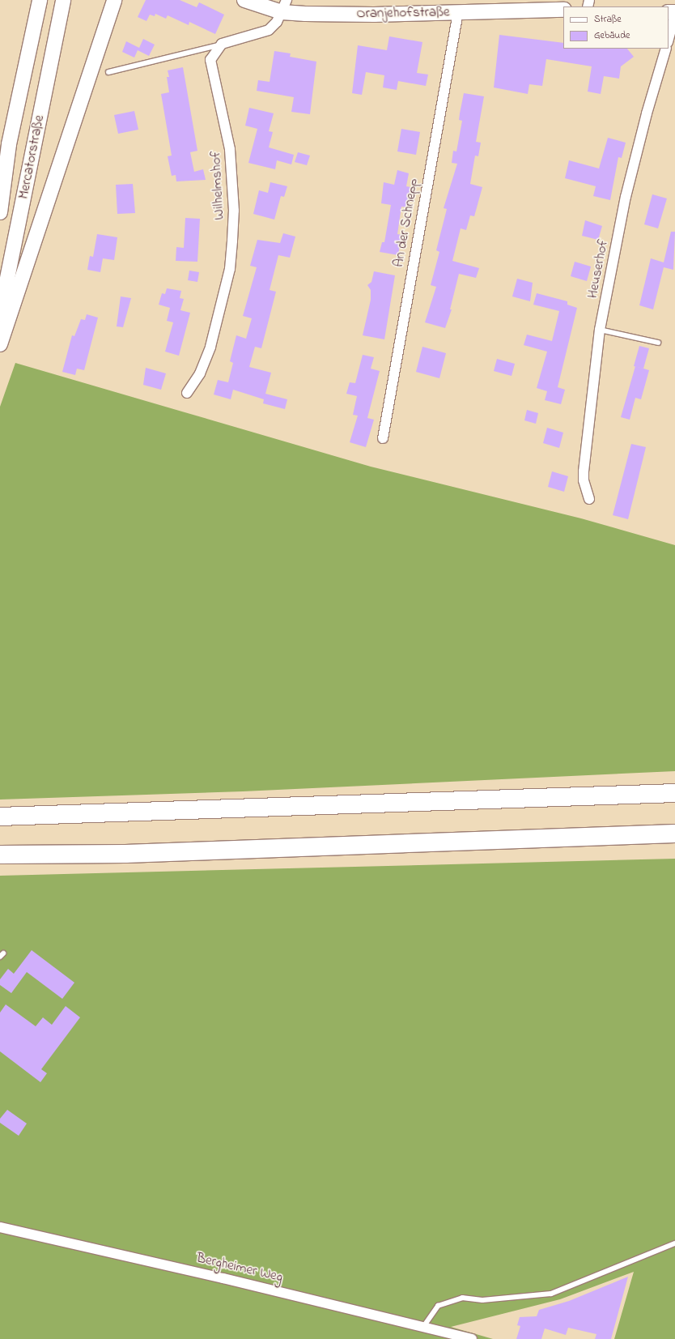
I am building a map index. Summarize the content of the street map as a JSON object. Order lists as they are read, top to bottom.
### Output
{
  "streets": {
    "main road": ["Oranjehofstraße", "Mercatorstraße"],
    "street": [
      "Wilhelmshof",
      "An der Schnepp",
      "Heuserhof",
      "Bergheimer Weg"
    ]
  },
  "crossings": [
    ["Oranjehofstraße", "An der Schnepp"]
  ],
  "legend": ["Straße", "Gebäude"]
}
